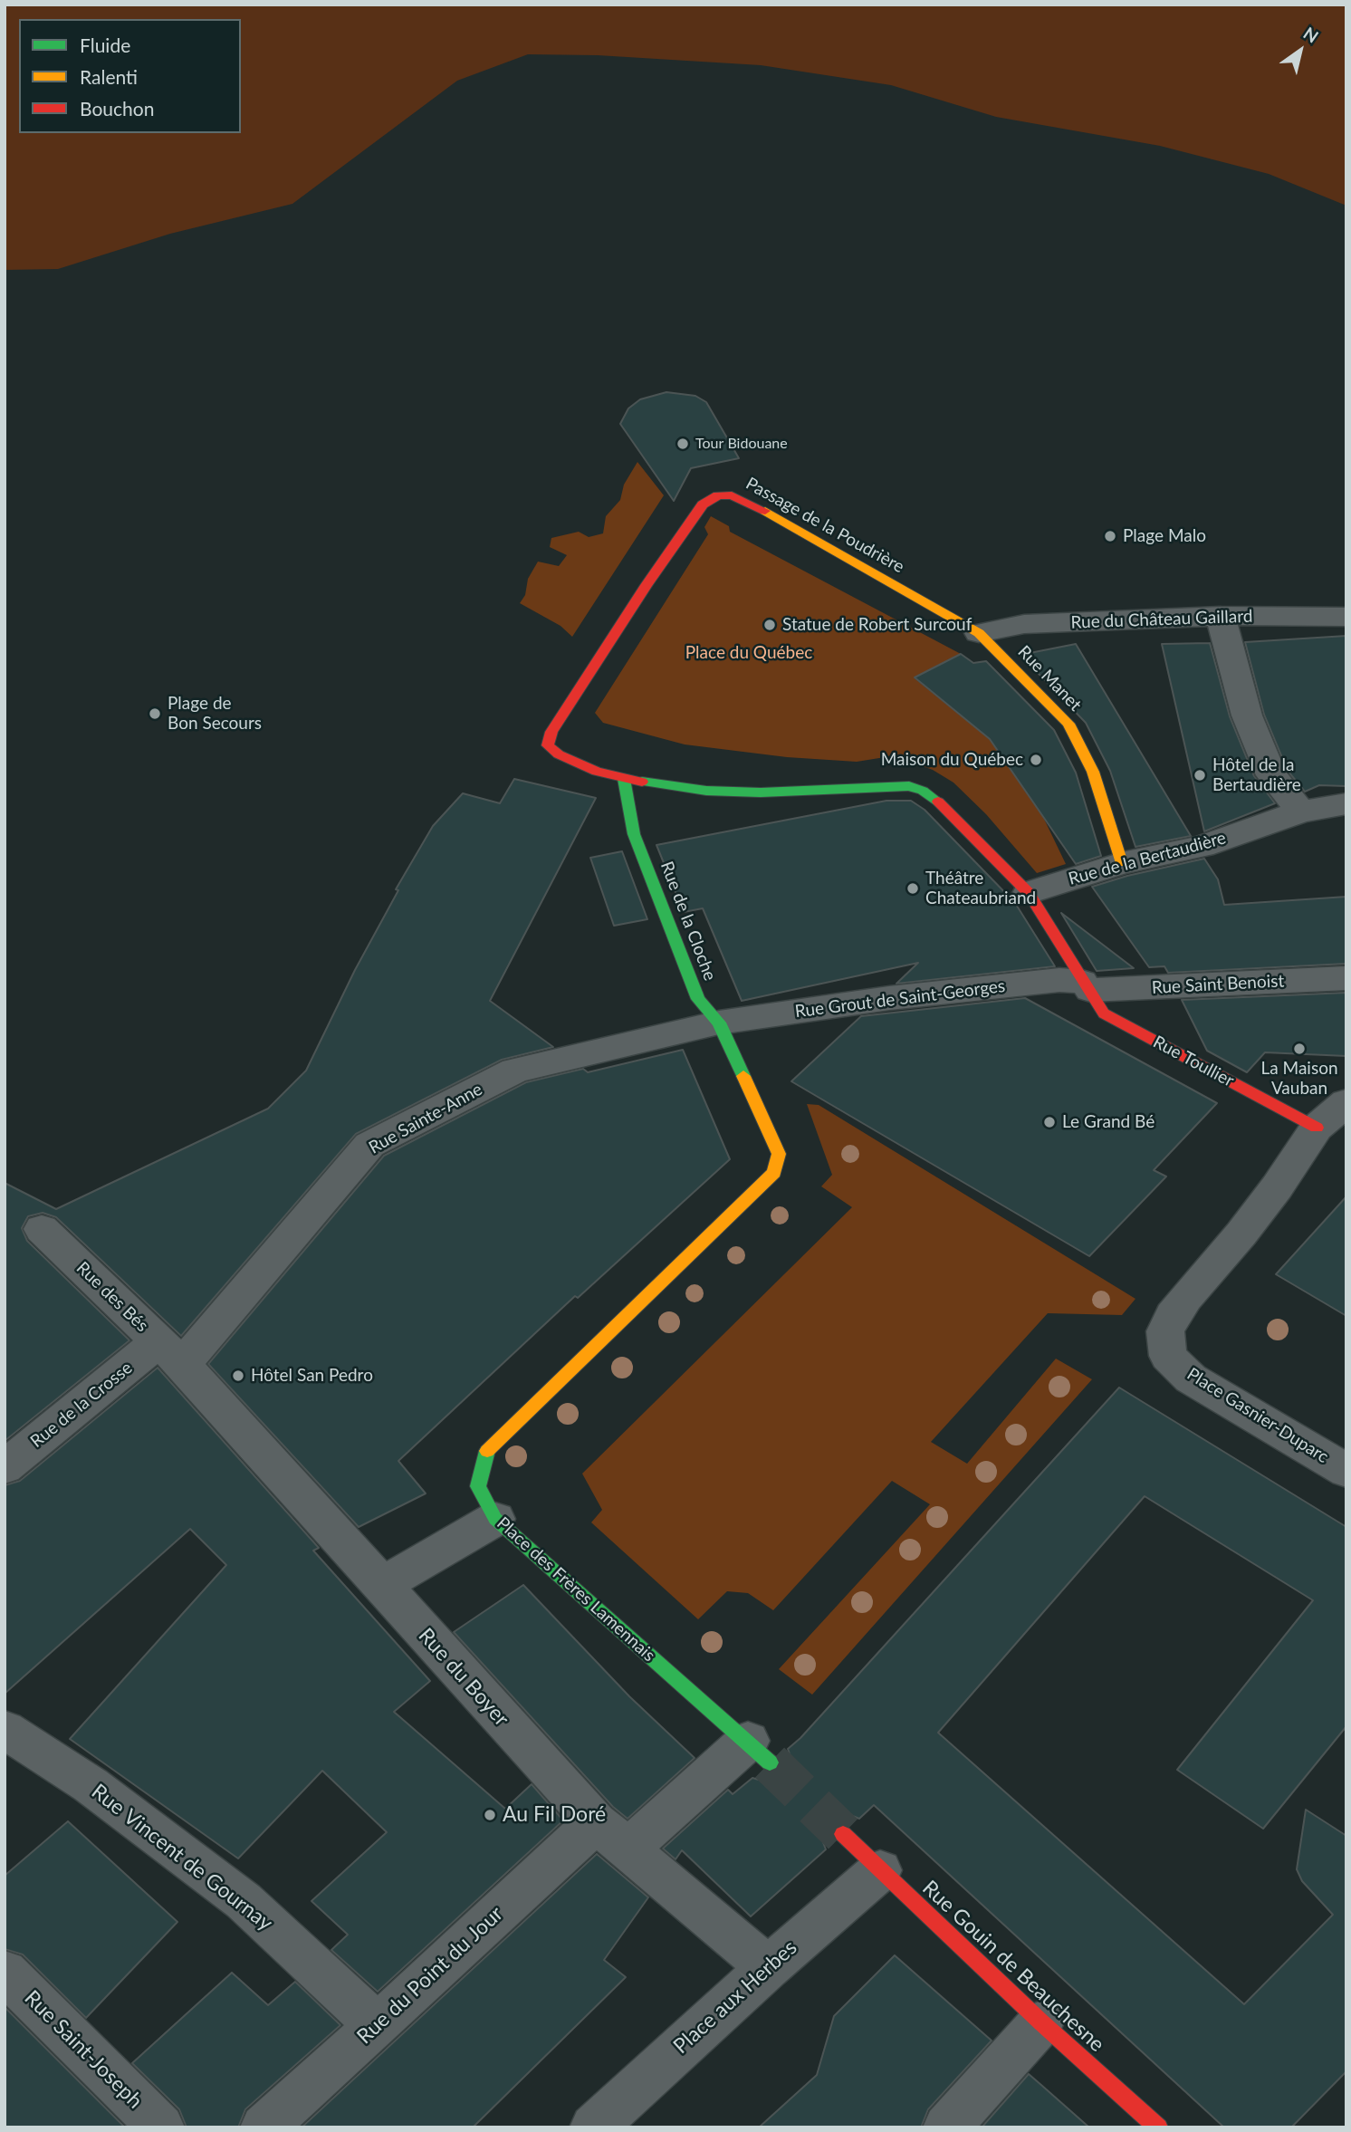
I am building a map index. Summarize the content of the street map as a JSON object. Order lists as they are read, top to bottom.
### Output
{
  "streets": {
    "street": [
      "Passage de la Poudrière",
      "Rue du Château Gaillard",
      "Rue Manet",
      "Rue de la Bertaudière",
      "Rue de la Cloche",
      "Rue Saint Benoist",
      "Rue Grout de Saint-Georges",
      "Rue Toullier",
      "Rue Sainte-Anne",
      "Rue des Bés",
      "Rue de la Crosse",
      "Place Gasnier-Duparc",
      "Place des Frères Lamennais",
      "Rue du Boyer",
      "Rue Vincent de Gournay",
      "Rue Gouin de Beauchesne",
      "Rue du Point du Jour",
      "Place aux Herbes",
      "Rue Saint-Joseph"
    ]
  },
  "crossings": [
    ["Passage de la Poudrière", "Rue du Château Gaillard"],
    ["Passage de la Poudrière", "Rue Manet"],
    ["Passage de la Poudrière", "Rue Toullier"],
    ["Rue du Château Gaillard", "Rue Manet"],
    ["Rue Manet", "Rue de la Bertaudière"],
    ["Rue de la Bertaudière", "Rue Toullier"],
    ["Rue de la Cloche", "Rue Grout de Saint-Georges"],
    ["Rue de la Cloche", "Rue Toullier"],
    ["Rue de la Cloche", "Rue Sainte-Anne"],
    ["Rue de la Cloche", "Place des Frères Lamennais"],
    ["Rue Saint Benoist", "Rue Grout de Saint-Georges"],
    ["Rue Saint Benoist", "Rue Toullier"],
    ["Rue Grout de Saint-Georges", "Rue Toullier"],
    ["Rue Grout de Saint-Georges", "Rue Sainte-Anne"],
    ["Rue Toullier", "Place Gasnier-Duparc"],
    ["Rue Sainte-Anne", "Rue des Bés"],
    ["Rue Sainte-Anne", "Rue de la Crosse"],
    ["Rue Sainte-Anne", "Rue du Boyer"],
    ["Rue des Bés", "Rue de la Crosse"],
    ["Rue des Bés", "Rue du Boyer"],
    ["Rue de la Crosse", "Rue du Boyer"],
    ["Place des Frères Lamennais", "Rue du Boyer"],
    ["Place des Frères Lamennais", "Rue du Point du Jour"],
    ["Rue du Boyer", "Rue du Point du Jour"],
    ["Rue du Boyer", "Place aux Herbes"],
    ["Rue Vincent de Gournay", "Rue du Point du Jour"],
    ["Rue Gouin de Beauchesne", "Place aux Herbes"]
  ],
  "parks": ["Place du Québec"],
  "places": [
    "Tour Bidouane",
    "Plage Malo",
    "Statue de Robert Surcouf",
    "Plage de Bon Secours",
    "Maison du Québec",
    "Hôtel de la Bertaudière",
    "Théâtre Chateaubriand",
    "La Maison Vauban",
    "Le Grand Bé",
    "Hôtel San Pedro",
    "Au Fil Doré"
  ],
  "legend": ["Fluide", "Ralenti", "Bouchon"],
  "north": "top right"
}
